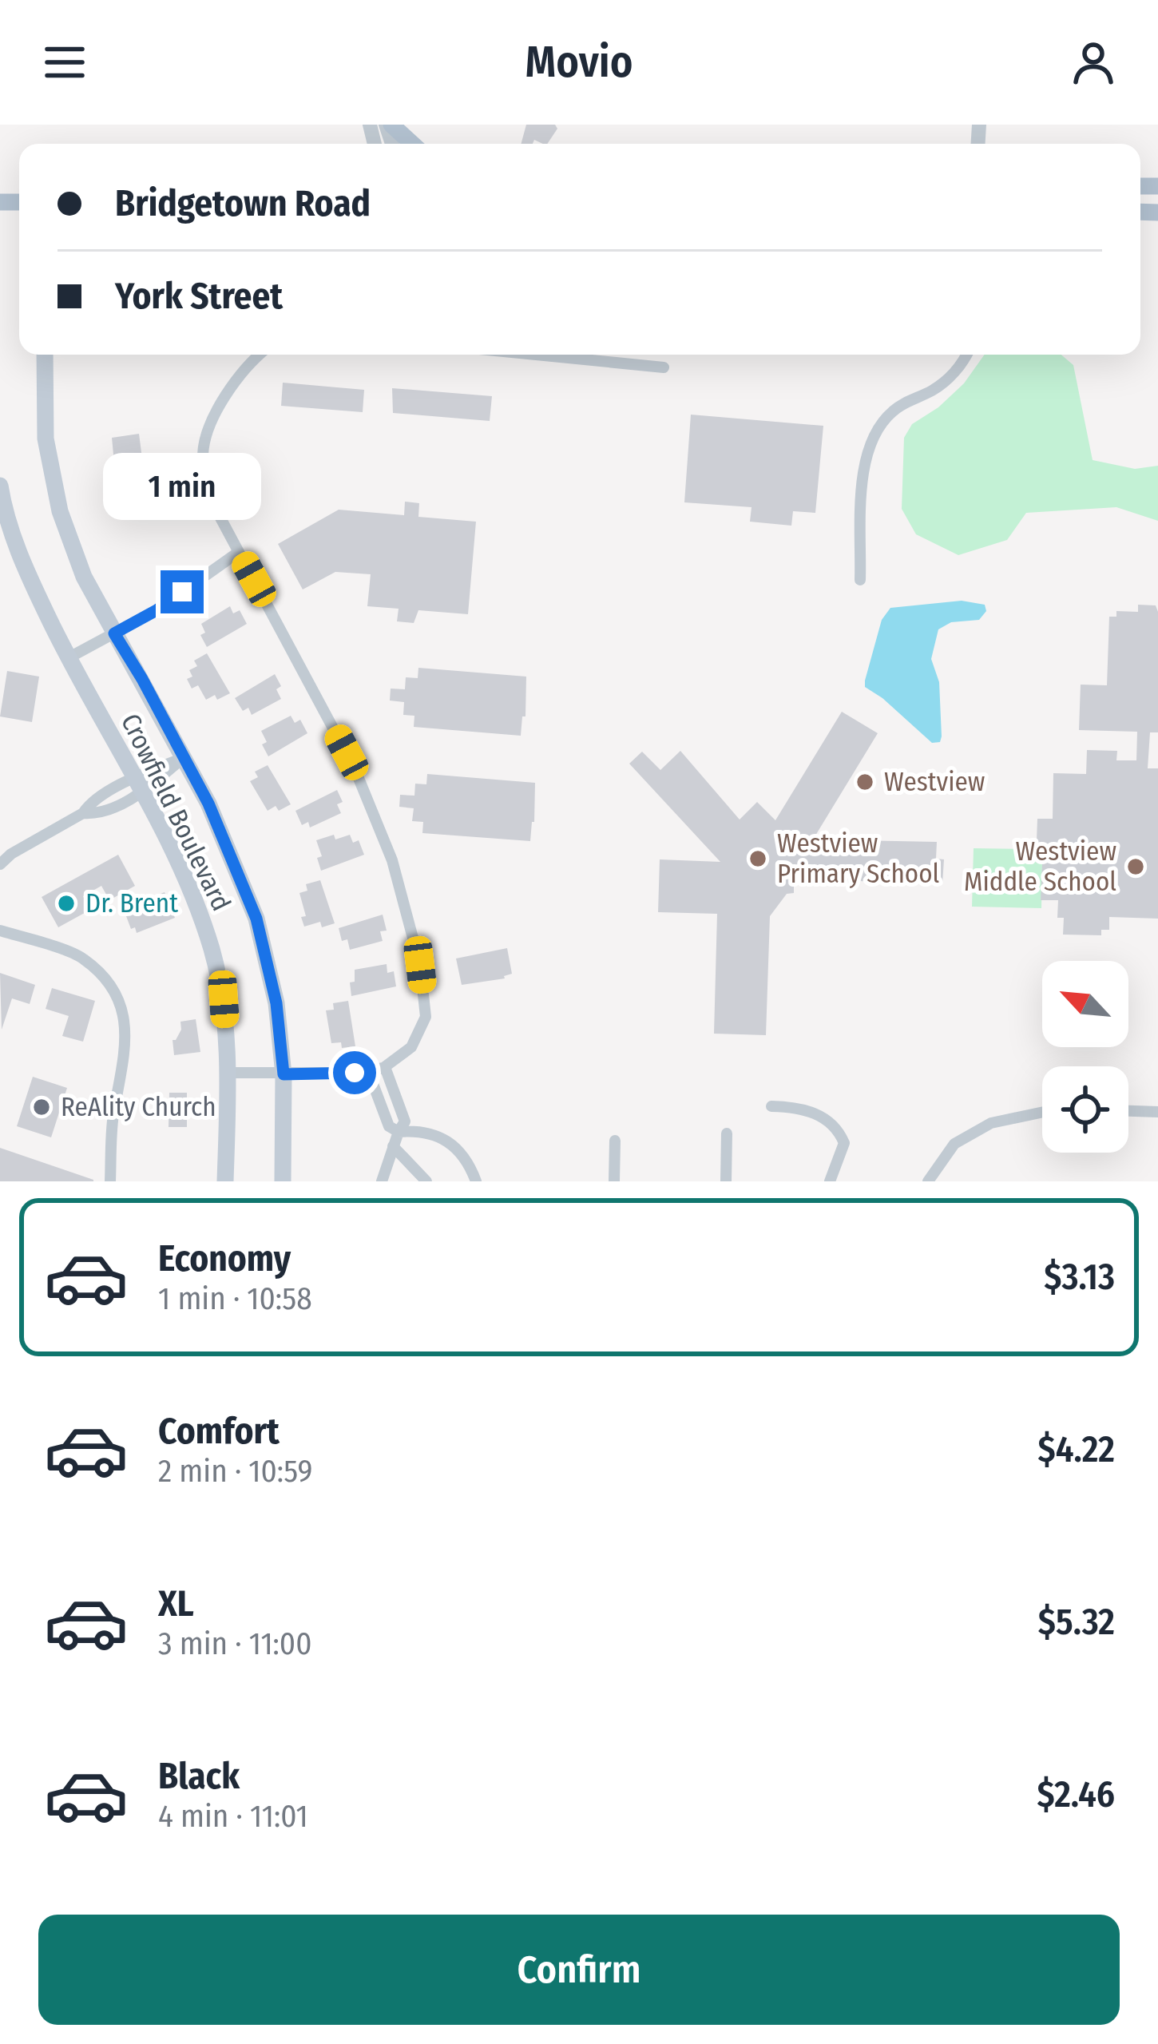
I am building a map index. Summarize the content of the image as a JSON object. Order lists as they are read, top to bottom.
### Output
{
  "streets": {
    "main road": ["Crowfield Boulevard"]
  },
  "places": [
    "Westview",
    "Westview Primary School",
    "Westview Middle School",
    "Dr. Brent",
    "ReAlity Church"
  ],
  "north": "top left",
  "page": {
    "header": "Movio",
    "banner": ["Bridgetown Road", "York Street"],
    "bubble": "1 min",
    "list": [
      {
        "name": "Economy",
        "note": "1 min · 10:58",
        "value": "$3.13"
      },
      {
        "name": "Comfort",
        "note": "2 min · 10:59",
        "value": "$4.22"
      },
      {
        "name": "XL",
        "note": "3 min · 11:00",
        "value": "$5.32"
      },
      {
        "name": "Black",
        "note": "4 min · 11:01",
        "value": "$2.46"
      }
    ],
    "buttons": "Confirm"
  }
}
